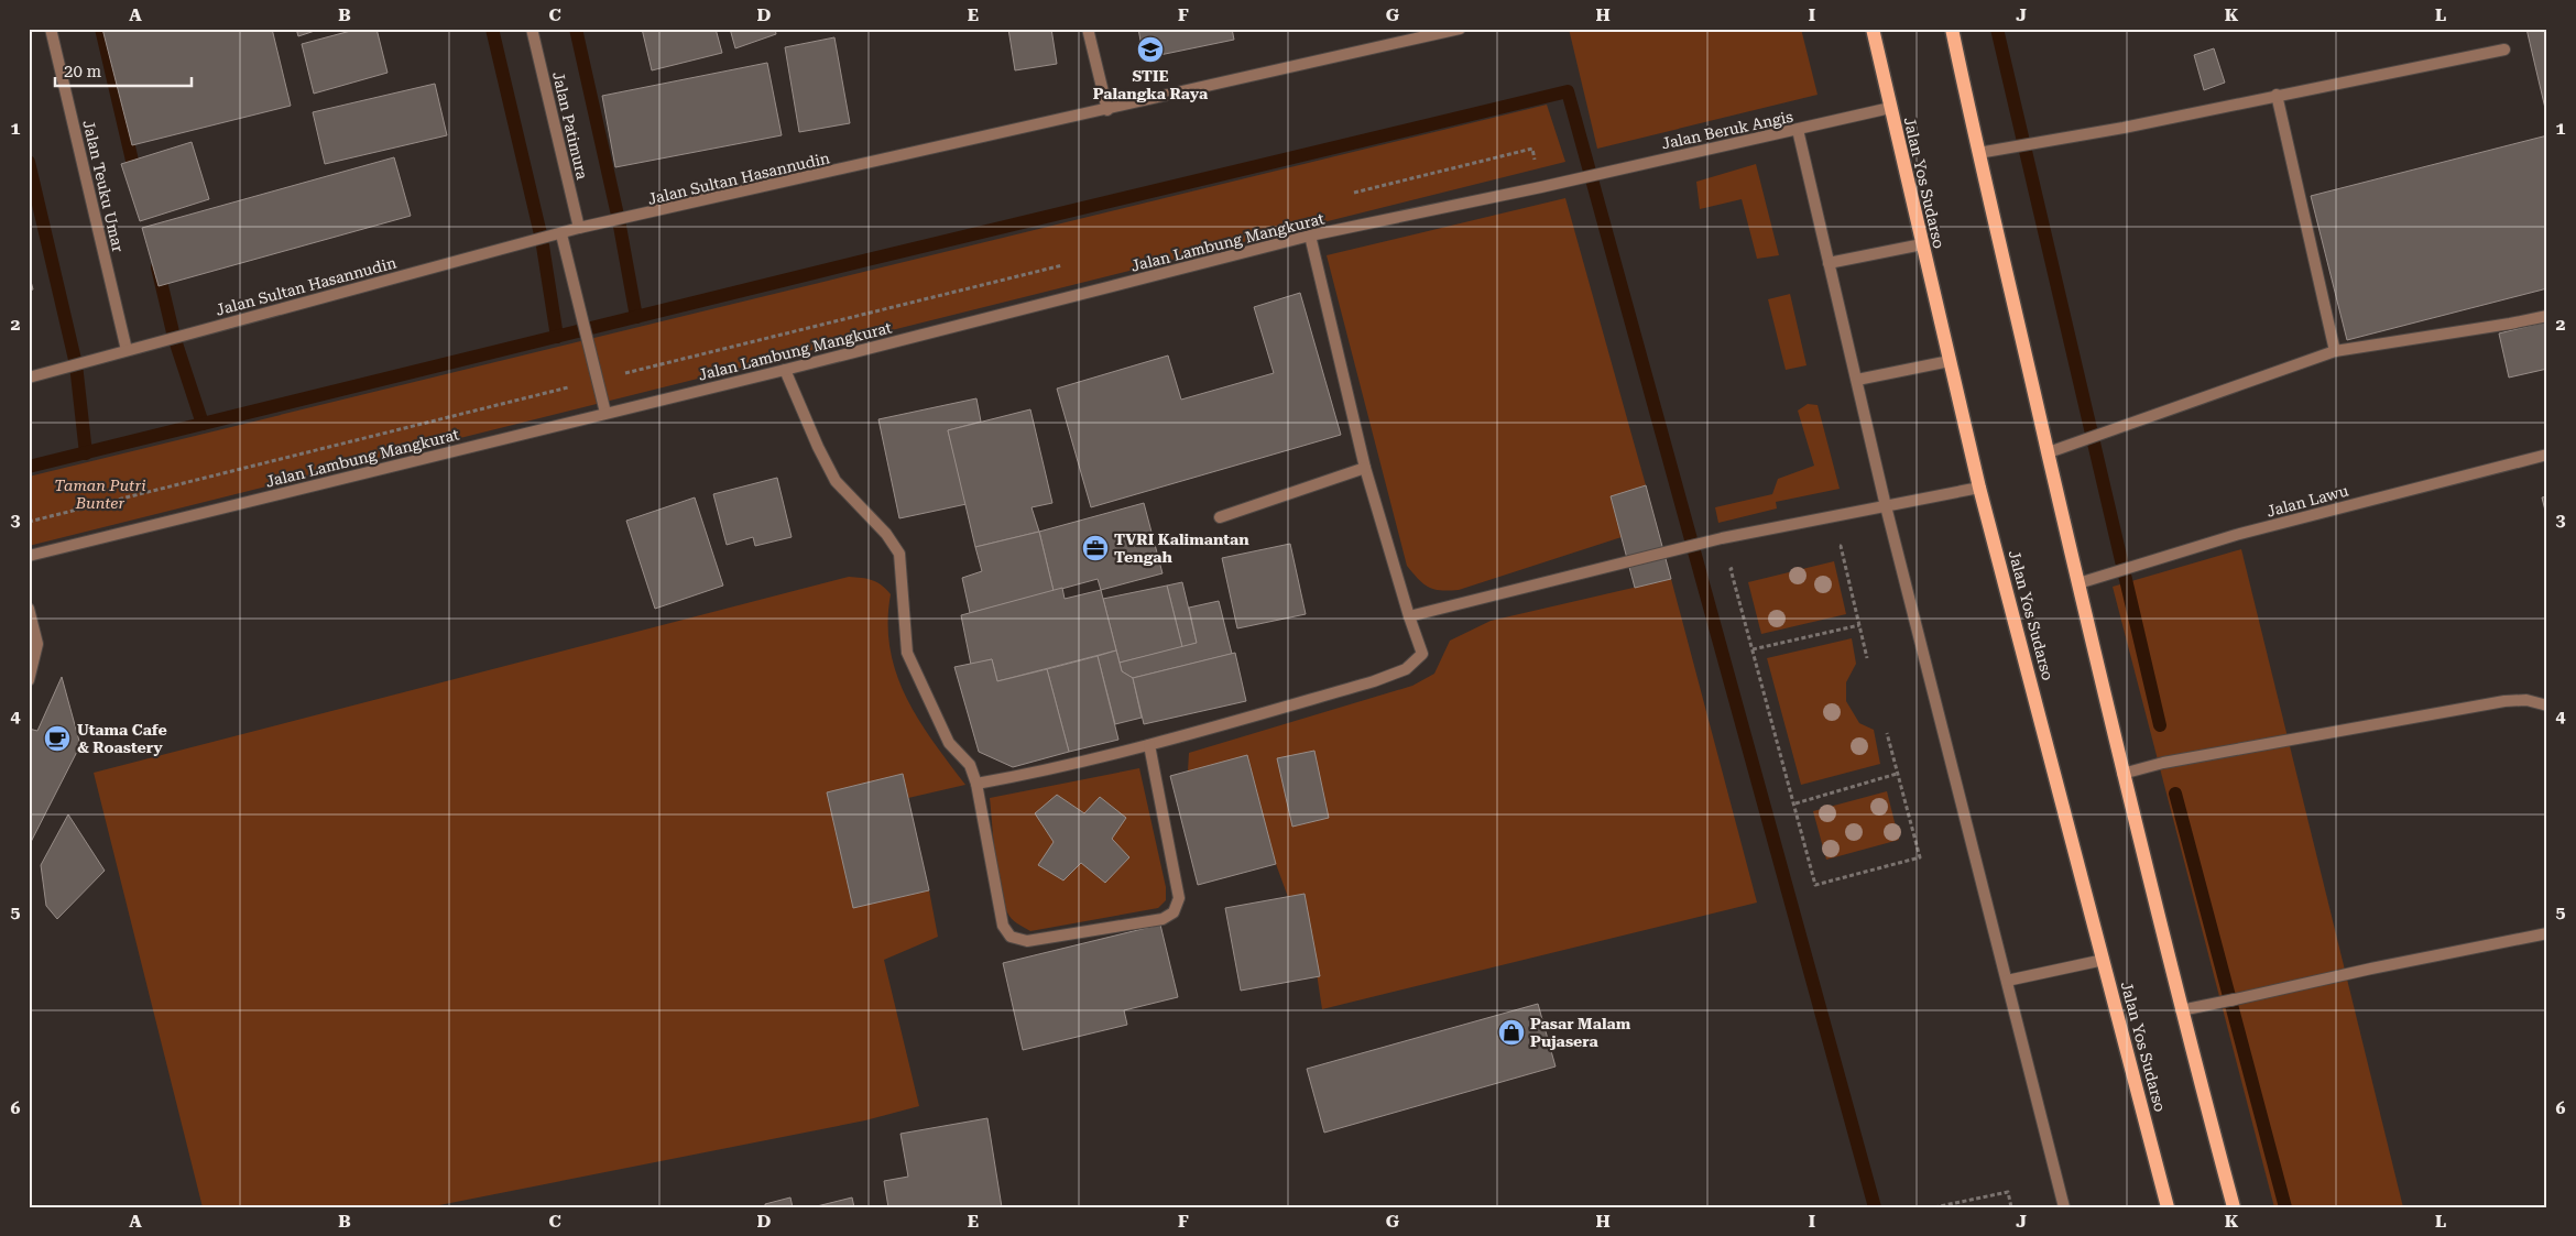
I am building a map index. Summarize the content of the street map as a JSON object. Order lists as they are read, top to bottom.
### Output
{
  "streets": {
    "main road": ["Jalan Yos Sudarso"],
    "street": [
      "Jalan Patimura",
      "Jalan Beruk Angis",
      "Jalan Sultan Hasannudin",
      "Jalan Teuku Umar",
      "Jalan Lambung Mangkurat",
      "Jalan Lawu"
    ]
  },
  "crossings": [
    ["Jalan Patimura", "Jalan Sultan Hasannudin"],
    ["Jalan Beruk Angis", "Jalan Yos Sudarso"],
    ["Jalan Beruk Angis", "Jalan Lambung Mangkurat"],
    ["Jalan Sultan Hasannudin", "Jalan Teuku Umar"]
  ],
  "parks": ["Taman Putri Bunter"],
  "places": {
    "school or university": ["STIE Palangka Raya"],
    "office": ["TVRI Kalimantan Tengah"],
    "cafe": ["Utama Cafe & Roastery"],
    "shop": ["Pasar Malam Pujasera"]
  },
  "scale_bar": "20 m",
  "grid": {
    "columns": [
      "A",
      "B",
      "C",
      "D",
      "E",
      "F",
      "G",
      "H",
      "I",
      "J",
      "K",
      "L"
    ],
    "rows": [
      "1",
      "2",
      "3",
      "4",
      "5",
      "6"
    ]
  }
}
